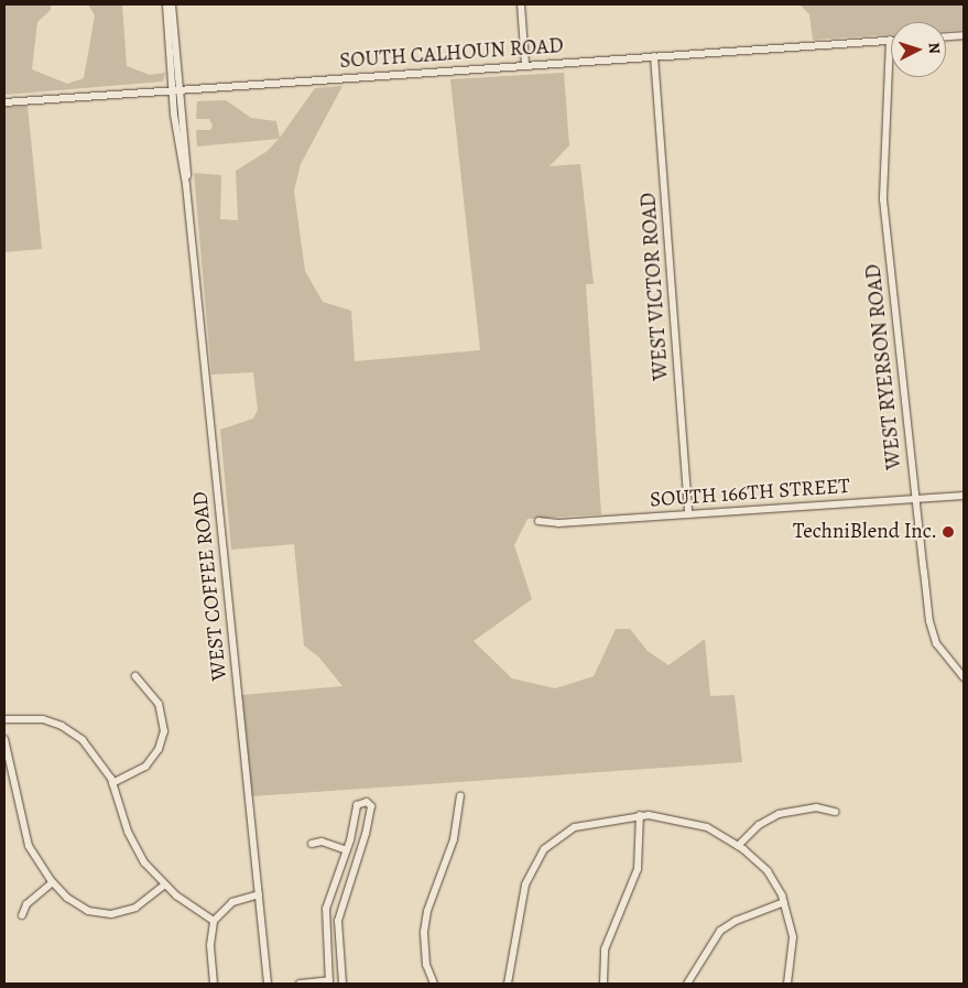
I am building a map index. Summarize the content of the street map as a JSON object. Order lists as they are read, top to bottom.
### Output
{
  "streets": {
    "street": [
      "SOUTH CALHOUN ROAD",
      "WEST VICTOR ROAD",
      "WEST RYERSON ROAD",
      "SOUTH 166TH STREET",
      "WEST COFFEE ROAD"
    ]
  },
  "crossings": [
    ["SOUTH CALHOUN ROAD", "WEST VICTOR ROAD"],
    ["SOUTH CALHOUN ROAD", "WEST RYERSON ROAD"],
    ["SOUTH CALHOUN ROAD", "WEST COFFEE ROAD"],
    ["WEST VICTOR ROAD", "SOUTH 166TH STREET"],
    ["WEST RYERSON ROAD", "SOUTH 166TH STREET"]
  ],
  "places": ["TechniBlend Inc."],
  "north": "right"
}
